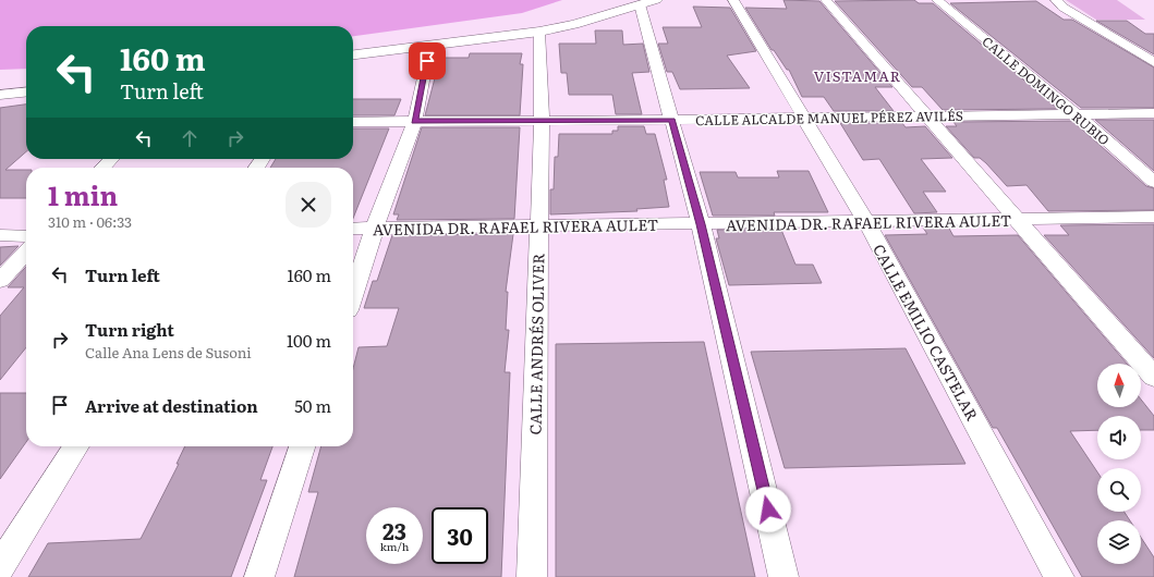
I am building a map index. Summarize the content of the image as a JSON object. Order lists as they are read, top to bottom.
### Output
{
  "streets": {
    "street": [
      "CALLE DOMINGO RUBIO",
      "CALLE ALCALDE MANUEL PÉREZ AVILÉS",
      "AVENIDA DR. RAFAEL RIVERA AULET",
      "CALLE EMILIO CASTELAR",
      "CALLE ANDRÉS OLIVER"
    ]
  },
  "crossings": [
    ["CALLE DOMINGO RUBIO", "CALLE ALCALDE MANUEL PÉREZ AVILÉS"],
    ["CALLE ALCALDE MANUEL PÉREZ AVILÉS", "CALLE EMILIO CASTELAR"],
    ["CALLE ALCALDE MANUEL PÉREZ AVILÉS", "CALLE ANDRÉS OLIVER"],
    ["AVENIDA DR. RAFAEL RIVERA AULET", "CALLE EMILIO CASTELAR"],
    ["AVENIDA DR. RAFAEL RIVERA AULET", "CALLE ANDRÉS OLIVER"]
  ],
  "districts": ["VISTAMAR"],
  "north": "top",
  "page": {
    "turn": ["160 m", "Turn left"],
    "heading": ["1 min", "310 m · 06:33"],
    "list": [
      {
        "name": "Turn left",
        "value": "160 m"
      },
      {
        "name": "Turn right",
        "note": "Calle Ana Lens de Susoni",
        "value": "100 m"
      },
      {
        "name": "Arrive at destination",
        "value": "50 m"
      }
    ],
    "speed": "23 km/h",
    "limit": "30"
  }
}
